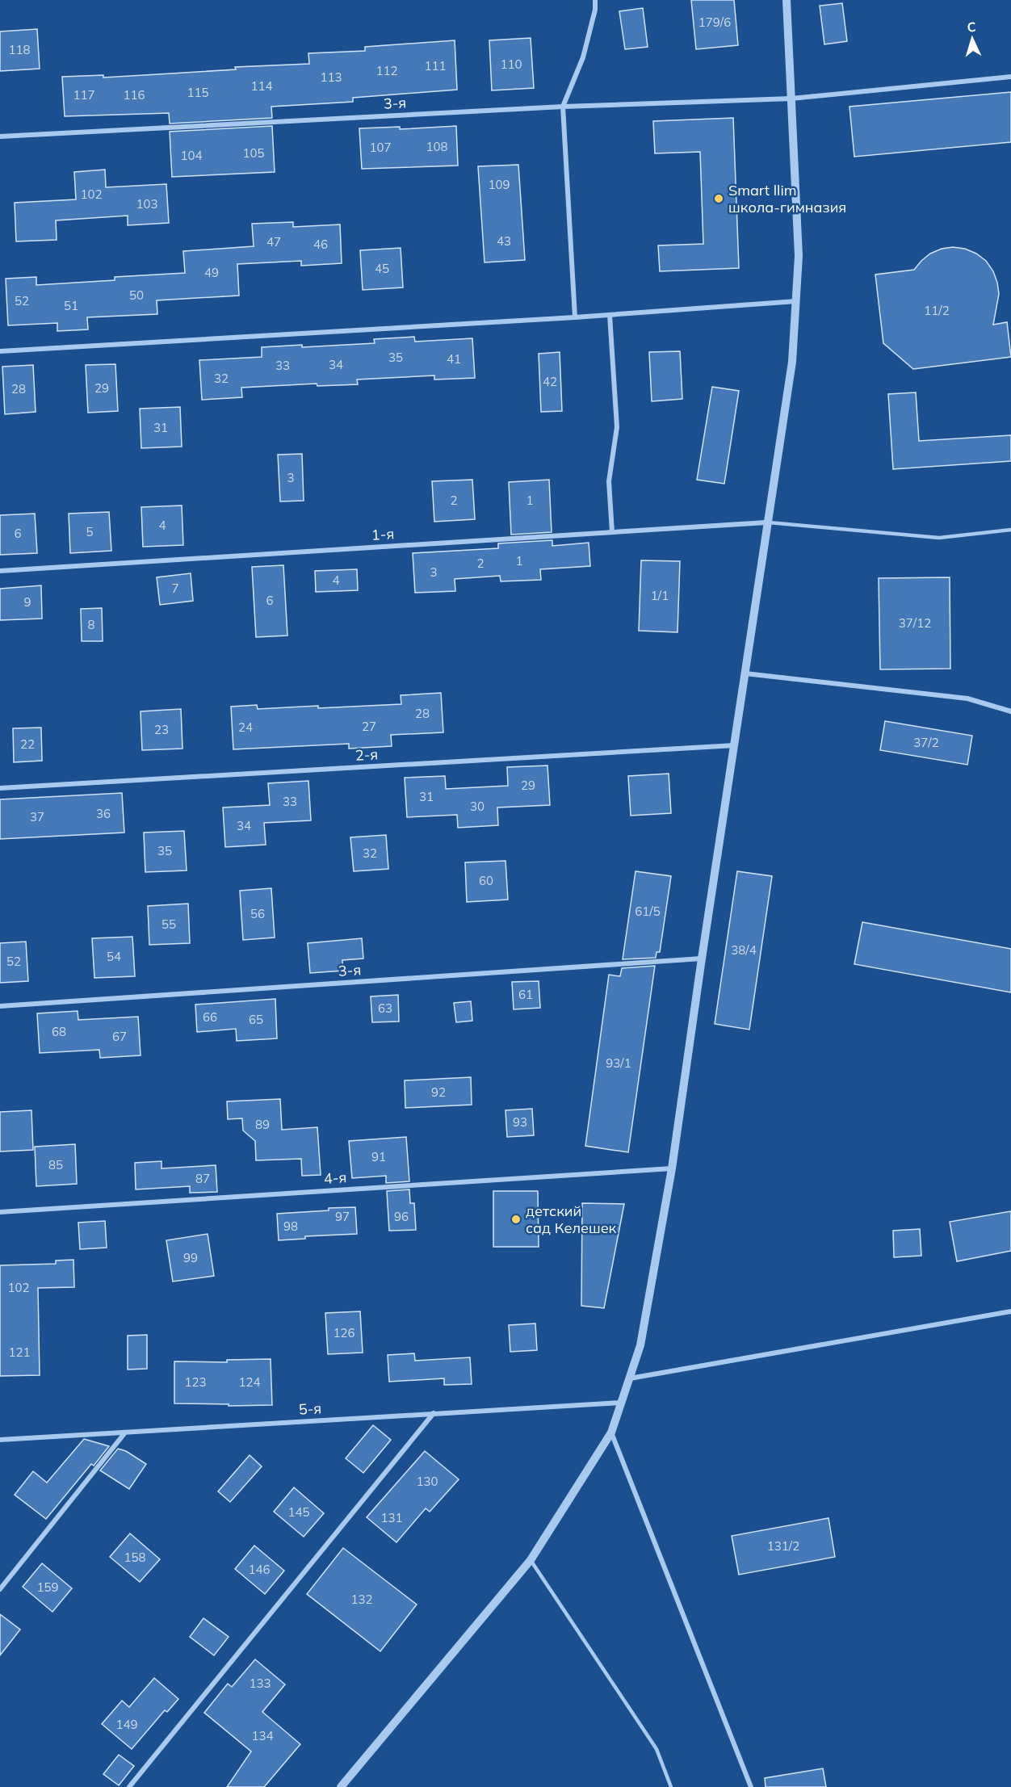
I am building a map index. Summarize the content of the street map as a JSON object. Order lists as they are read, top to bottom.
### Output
{
  "streets": {
    "street": [
      "3-я",
      "1-я",
      "2-я",
      "4-я",
      "5-я"
    ]
  },
  "places": ["Smart llim школа-гимназия", "детский сад Келешек"],
  "house_numbers": [
    "179/6",
    "118",
    "110",
    "111",
    "112",
    "113",
    "114",
    "115",
    "117",
    "116",
    "108",
    "107",
    "105",
    "104",
    "109",
    "102",
    "103",
    "43",
    "47",
    "46",
    "45",
    "49",
    "50",
    "52",
    "51",
    "11/2",
    "35",
    "41",
    "34",
    "33",
    "32",
    "42",
    "29",
    "28",
    "31",
    "3",
    "2",
    "1",
    "4",
    "5",
    "6",
    "1",
    "2",
    "3",
    "4",
    "7",
    "1/1",
    "6",
    "9",
    "37/12",
    "8",
    "28",
    "27",
    "24",
    "23",
    "37/2",
    "22",
    "29",
    "31",
    "33",
    "30",
    "36",
    "37",
    "34",
    "35",
    "32",
    "60",
    "61/5",
    "56",
    "55",
    "38/4",
    "54",
    "52",
    "61",
    "63",
    "66",
    "65",
    "68",
    "67",
    "93/1",
    "92",
    "93",
    "89",
    "91",
    "85",
    "87",
    "97",
    "96",
    "98",
    "99",
    "102",
    "126",
    "121",
    "123",
    "124",
    "130",
    "145",
    "131",
    "131/2",
    "158",
    "146",
    "159",
    "132",
    "133",
    "149",
    "134"
  ],
  "north": "top"
}
